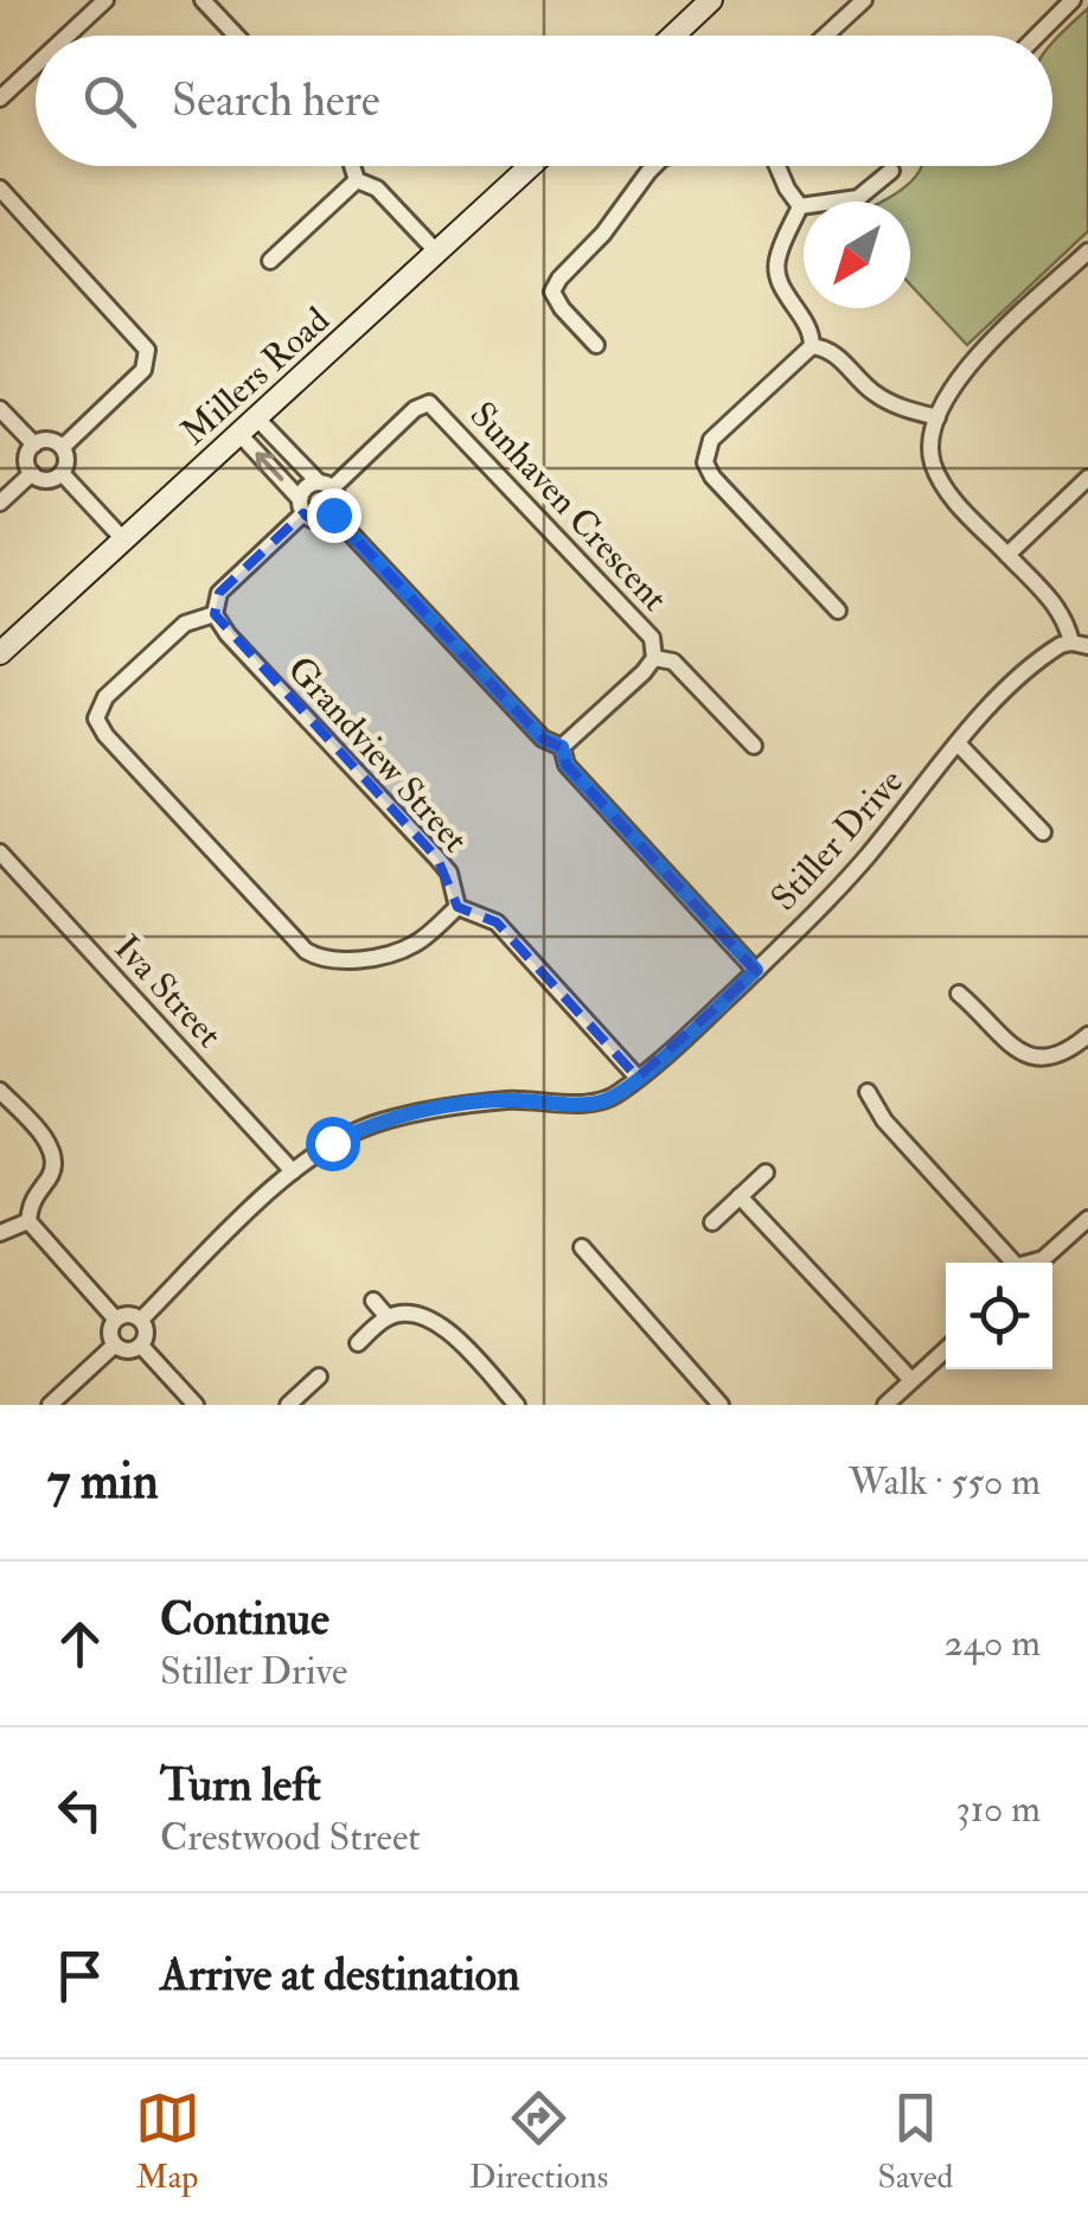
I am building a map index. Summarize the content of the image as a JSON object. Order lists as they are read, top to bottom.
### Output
{
  "streets": {
    "street": [
      "Millers Road",
      "Sunhaven Crescent",
      "Grandview Street",
      "Stiller Drive",
      "Iva Street"
    ]
  },
  "crossings": [
    ["Grandview Street", "Stiller Drive"],
    ["Stiller Drive", "Iva Street"]
  ],
  "north": "bottom left",
  "page": {
    "search": "Search here",
    "heading": ["7 min", "Walk · 550 m"],
    "list": [
      ["Continue", "Stiller Drive", "240 m"],
      ["Turn left", "Crestwood Street", "310 m"],
      "Arrive at destination"
    ],
    "nav": ["Map", "Directions", "Saved"]
  }
}
